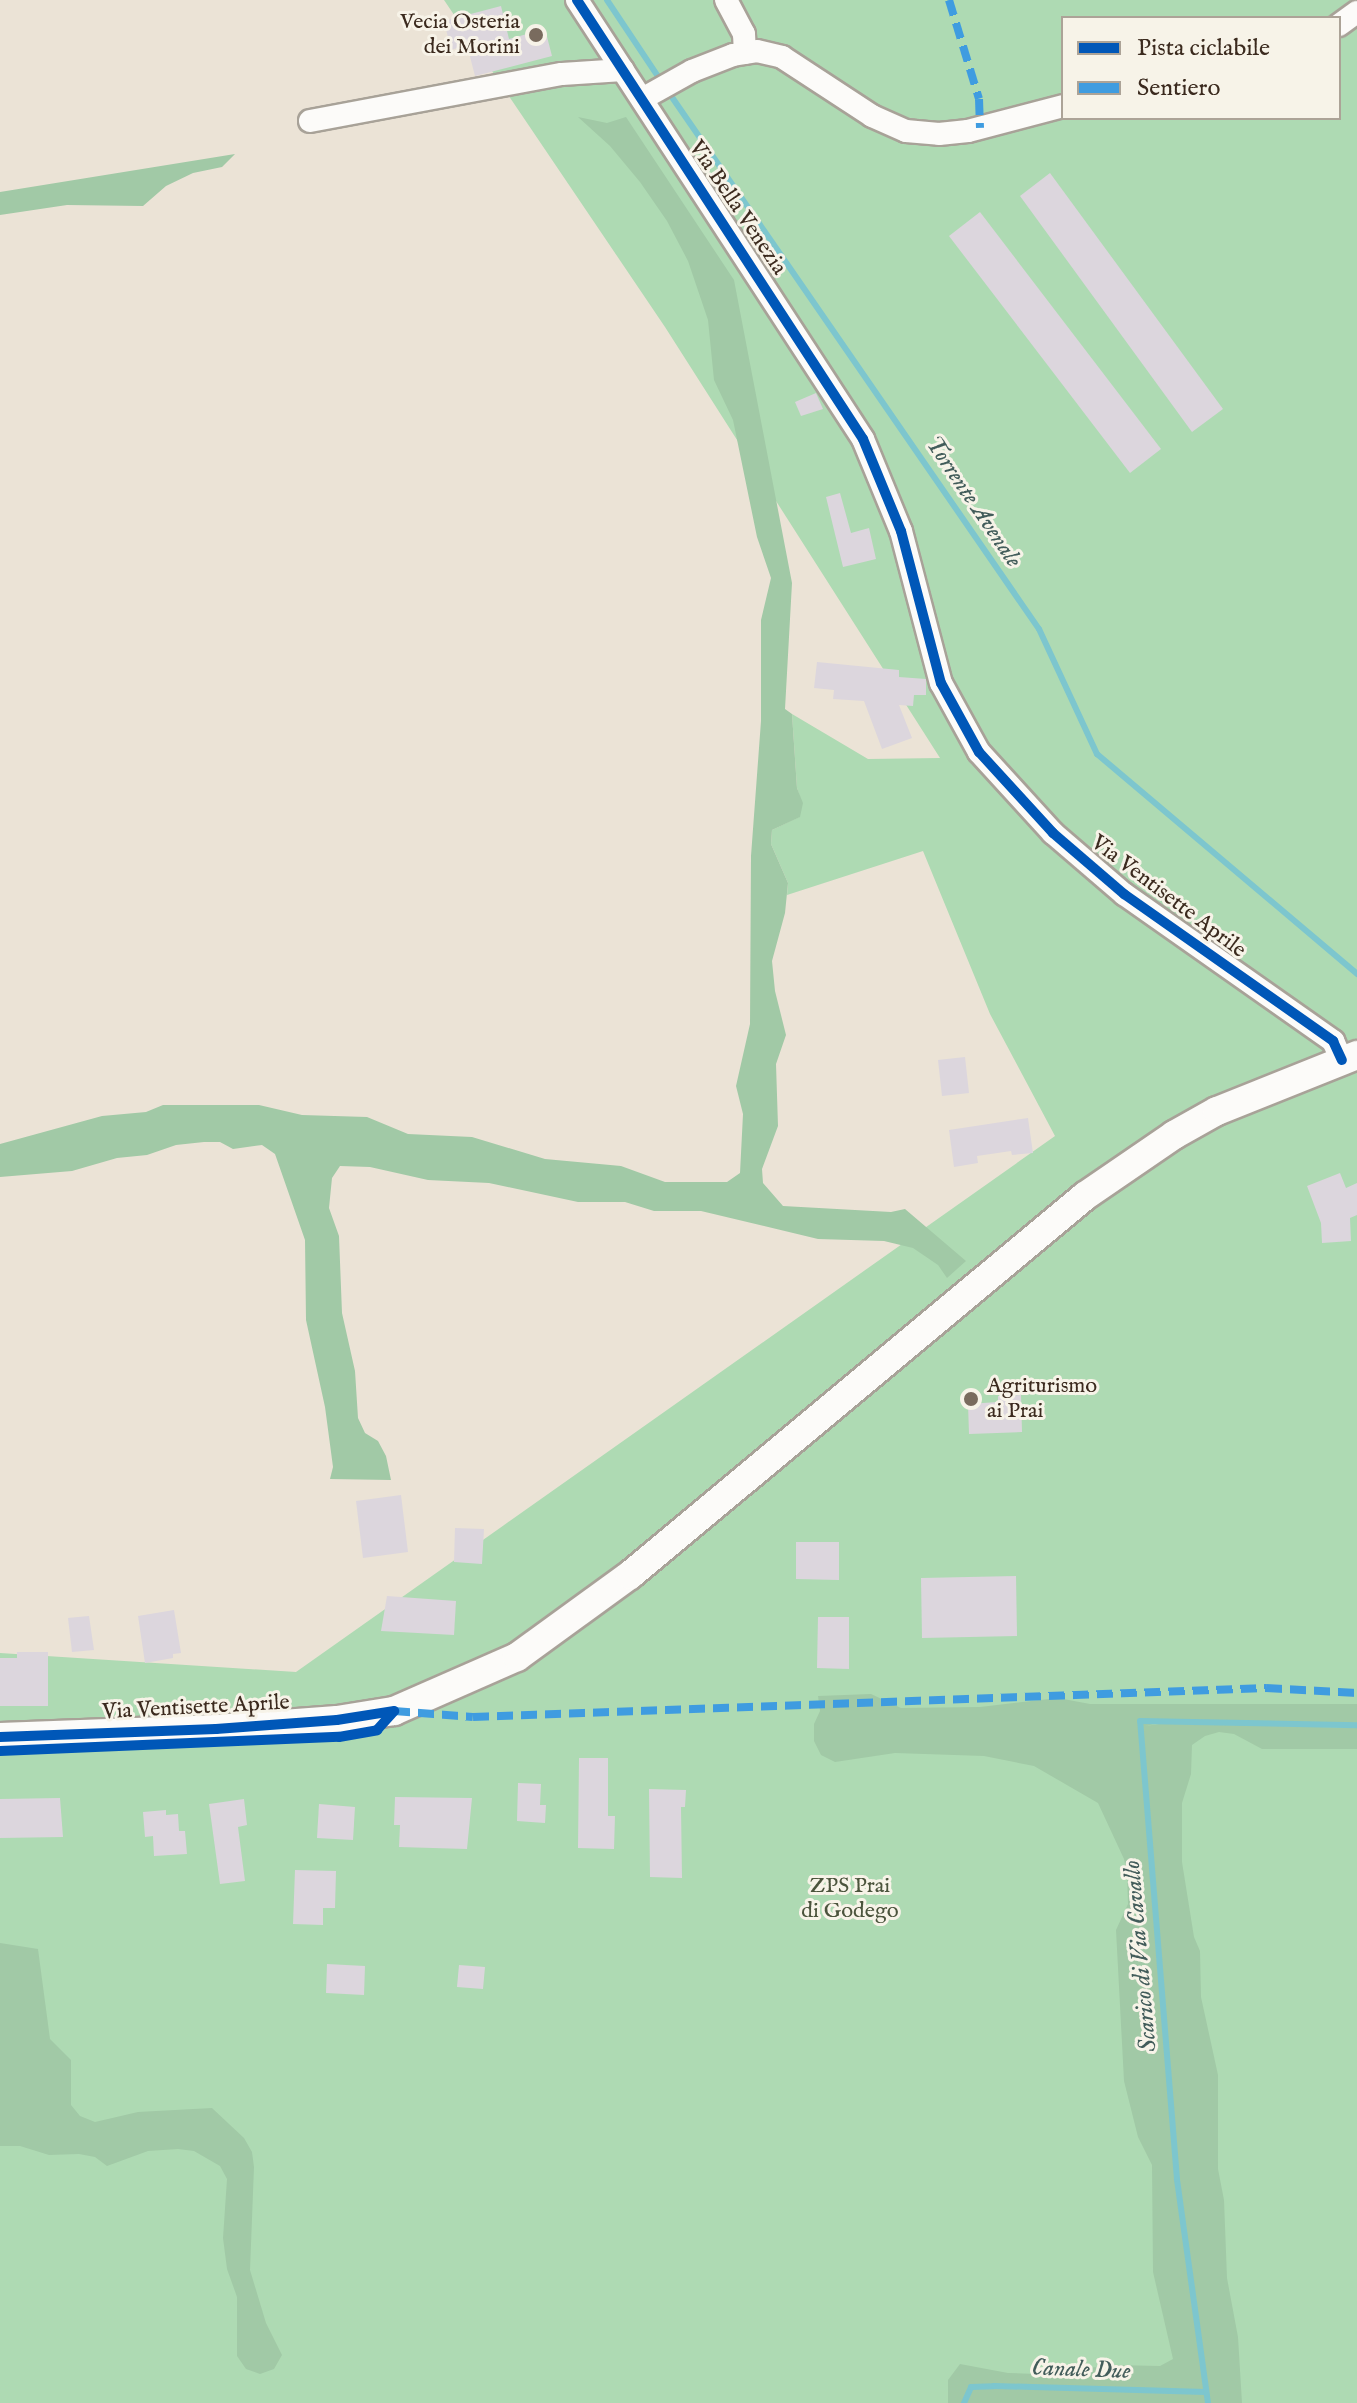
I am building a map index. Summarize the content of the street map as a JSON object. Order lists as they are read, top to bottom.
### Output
{
  "streets": {
    "main road": ["Via Ventisette Aprile"],
    "street": ["Via Bella Venezia"]
  },
  "crossings": [
    ["Via Bella Venezia", "Via Ventisette Aprile"]
  ],
  "water": ["Torrente Avenale", "Scarico di Via Cavallo", "Canale Due"],
  "parks": ["ZPS Prai di Godego"],
  "places": ["Vecia Osteria dei Morini", "Agriturismo ai Prai"],
  "legend": ["Pista ciclabile", "Sentiero"]
}
